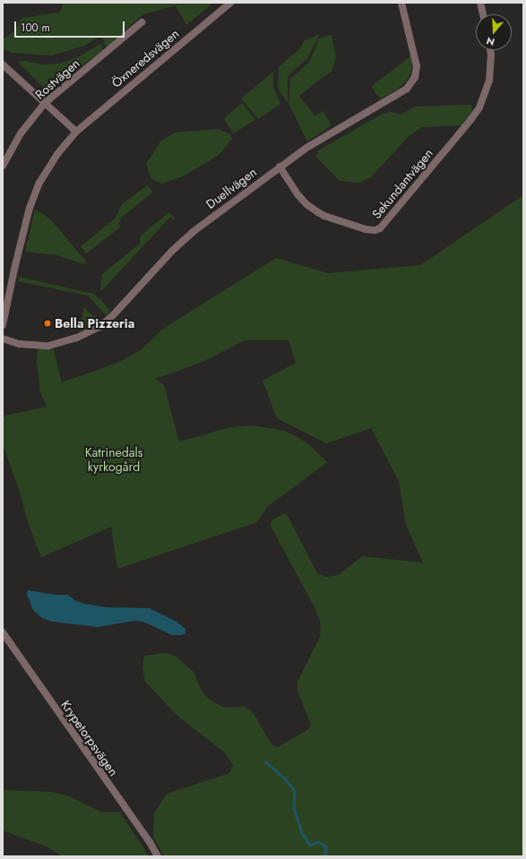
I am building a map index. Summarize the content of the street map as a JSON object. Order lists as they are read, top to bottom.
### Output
{
  "streets": {
    "street": [
      "Öxneredsvägen",
      "Rostvägen",
      "Sekundantvägen",
      "Duellvägen",
      "Krypetorpsvägen"
    ]
  },
  "crossings": [
    ["Sekundantvägen", "Duellvägen"]
  ],
  "parks": ["Katrinedals kyrkogård"],
  "places": ["Bella Pizzeria"],
  "scale_bar": "100 m",
  "north": "bottom"
}
